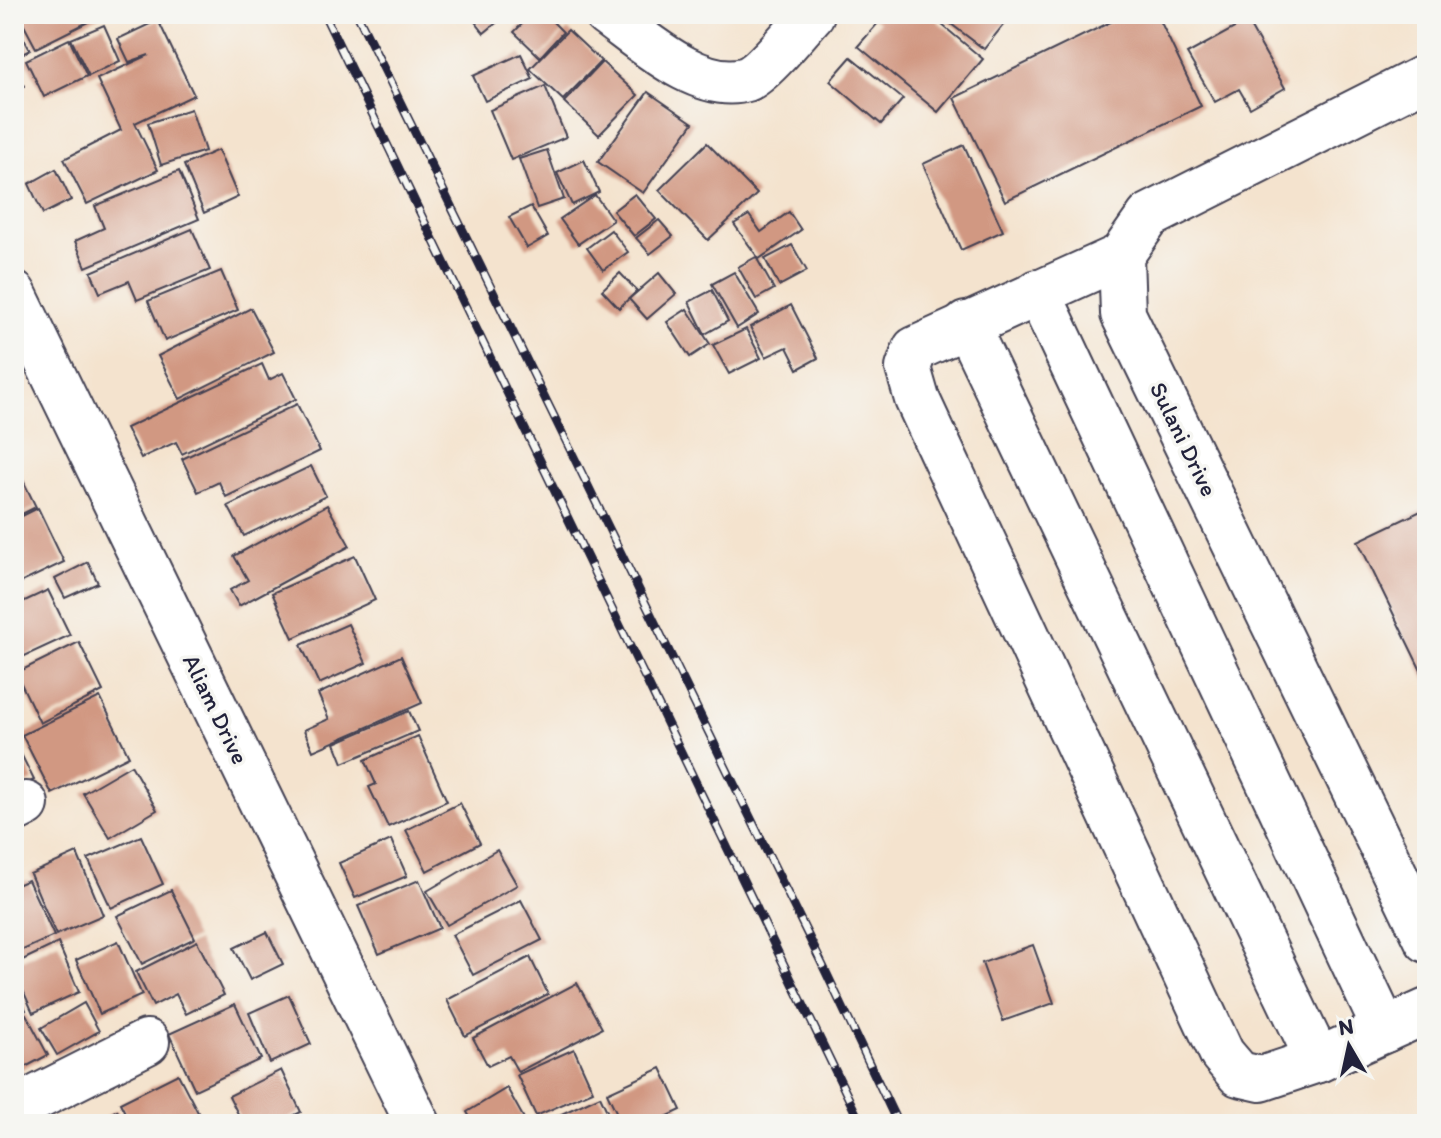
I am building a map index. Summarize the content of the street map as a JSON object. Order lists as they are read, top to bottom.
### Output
{
  "streets": {
    "street": ["Sulani Drive", "Aliam Drive"]
  },
  "north": "top"
}
